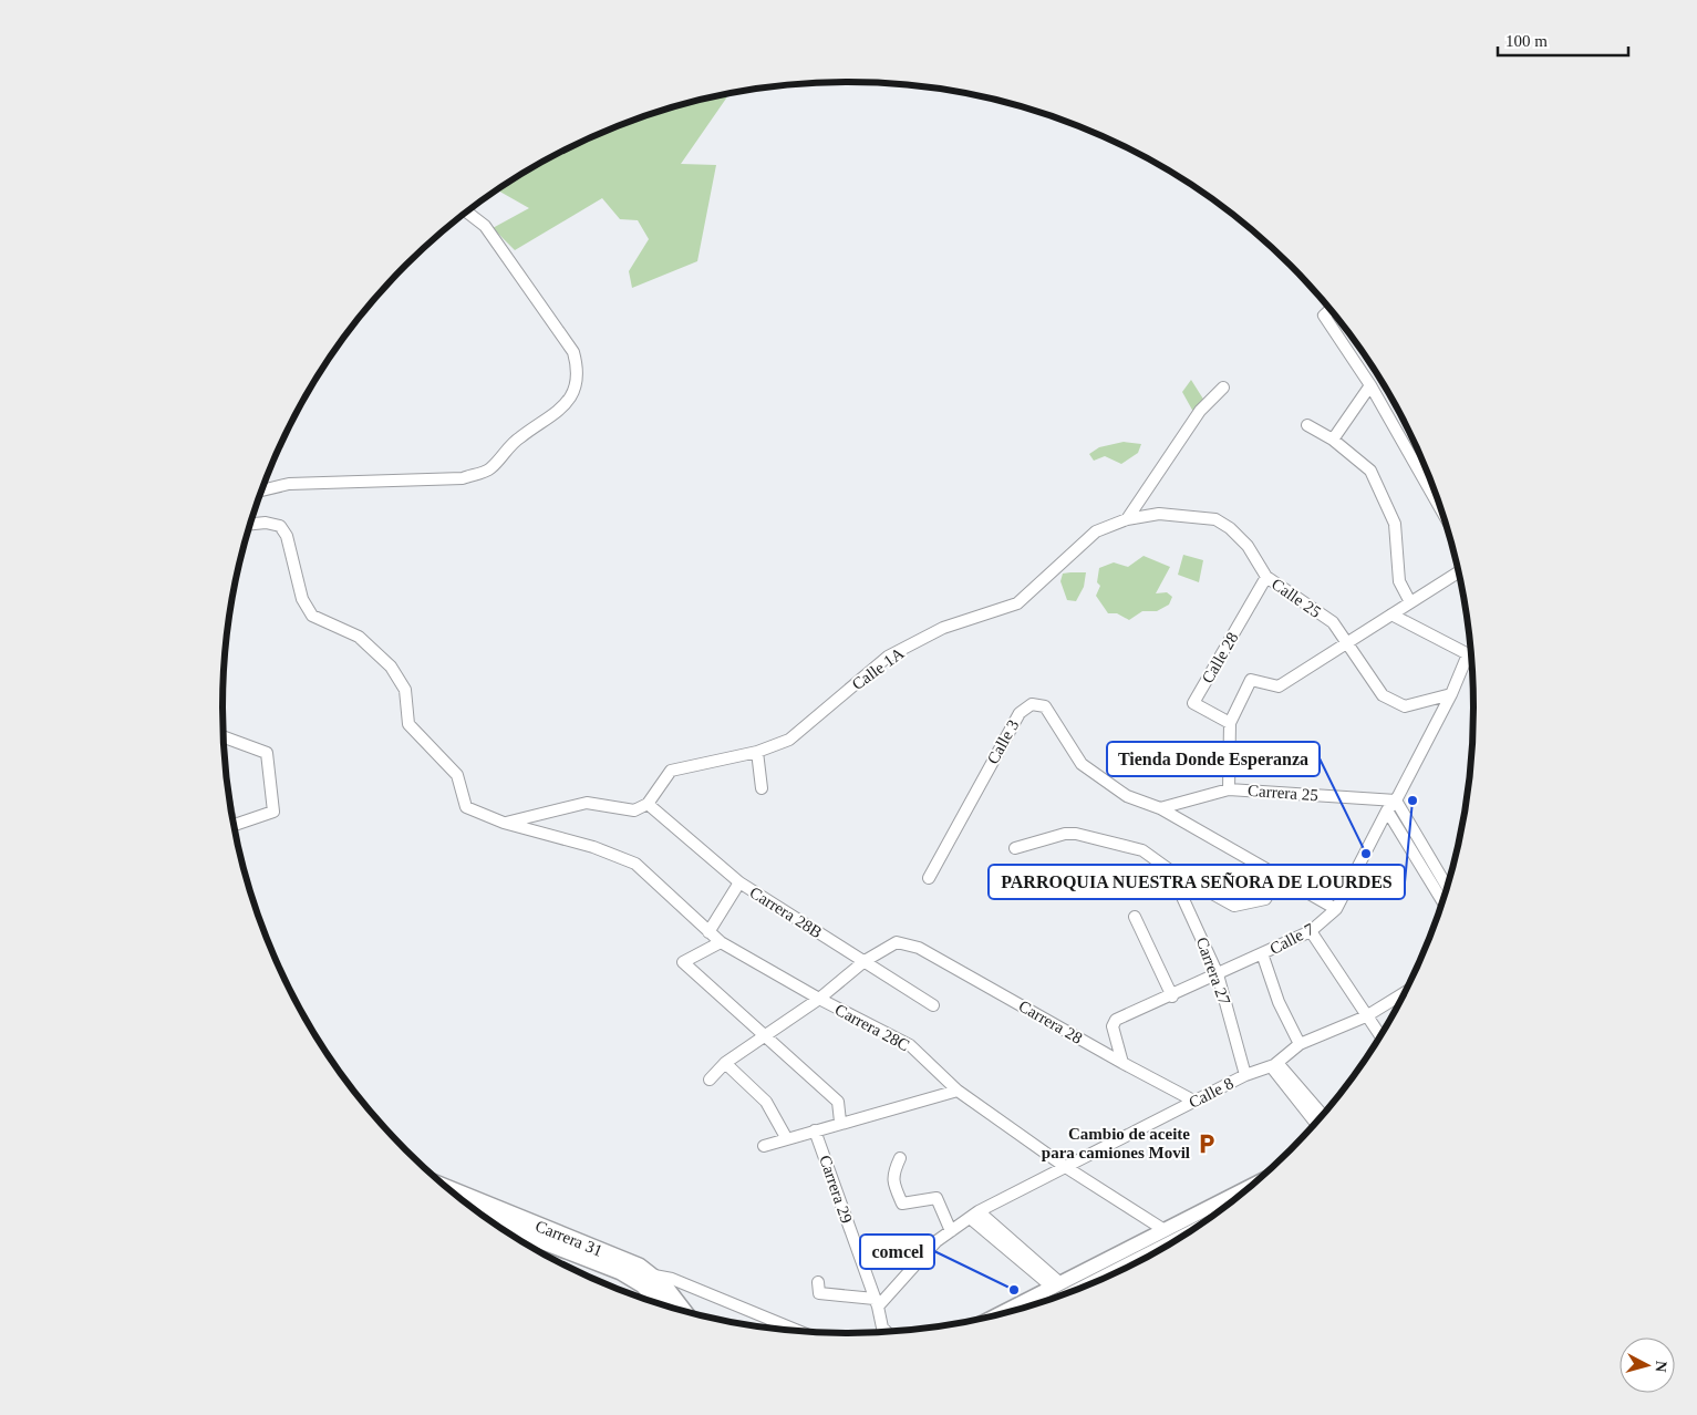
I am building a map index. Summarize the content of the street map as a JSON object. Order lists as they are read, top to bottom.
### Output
{
  "streets": {
    "highway": ["Carrera 31"],
    "street": [
      "Calle 25",
      "Calle 28",
      "Calle 1A",
      "Calle 3",
      "Carrera 25",
      "Carrera 28B",
      "Calle 7",
      "Carrera 27",
      "Carrera 28",
      "Carrera 28C",
      "Calle 8",
      "Carrera 29"
    ]
  },
  "crossings": [
    ["Calle 25", "Calle 28"],
    ["Calle 25", "Calle 1A"],
    ["Calle 25", "Calle 7"],
    ["Calle 1A", "Carrera 28B"],
    ["Calle 3", "Carrera 25"],
    ["Calle 3", "Calle 7"],
    ["Calle 3", "Carrera 27"],
    ["Carrera 25", "Calle 7"],
    ["Carrera 28B", "Carrera 28"],
    ["Calle 7", "Carrera 27"],
    ["Calle 7", "Carrera 28"],
    ["Carrera 27", "Calle 8"],
    ["Carrera 28", "Calle 8"],
    ["Carrera 28C", "Calle 8"],
    ["Calle 8", "Carrera 29"]
  ],
  "places": {
    "other": ["PARROQUIA NUESTRA SEÑORA DE LOURDES", "Tienda Donde Esperanza", "comcel"],
    "parking": ["Cambio de aceite para camiones Movil"]
  },
  "scale_bar": "100 m",
  "north": "right"
}
